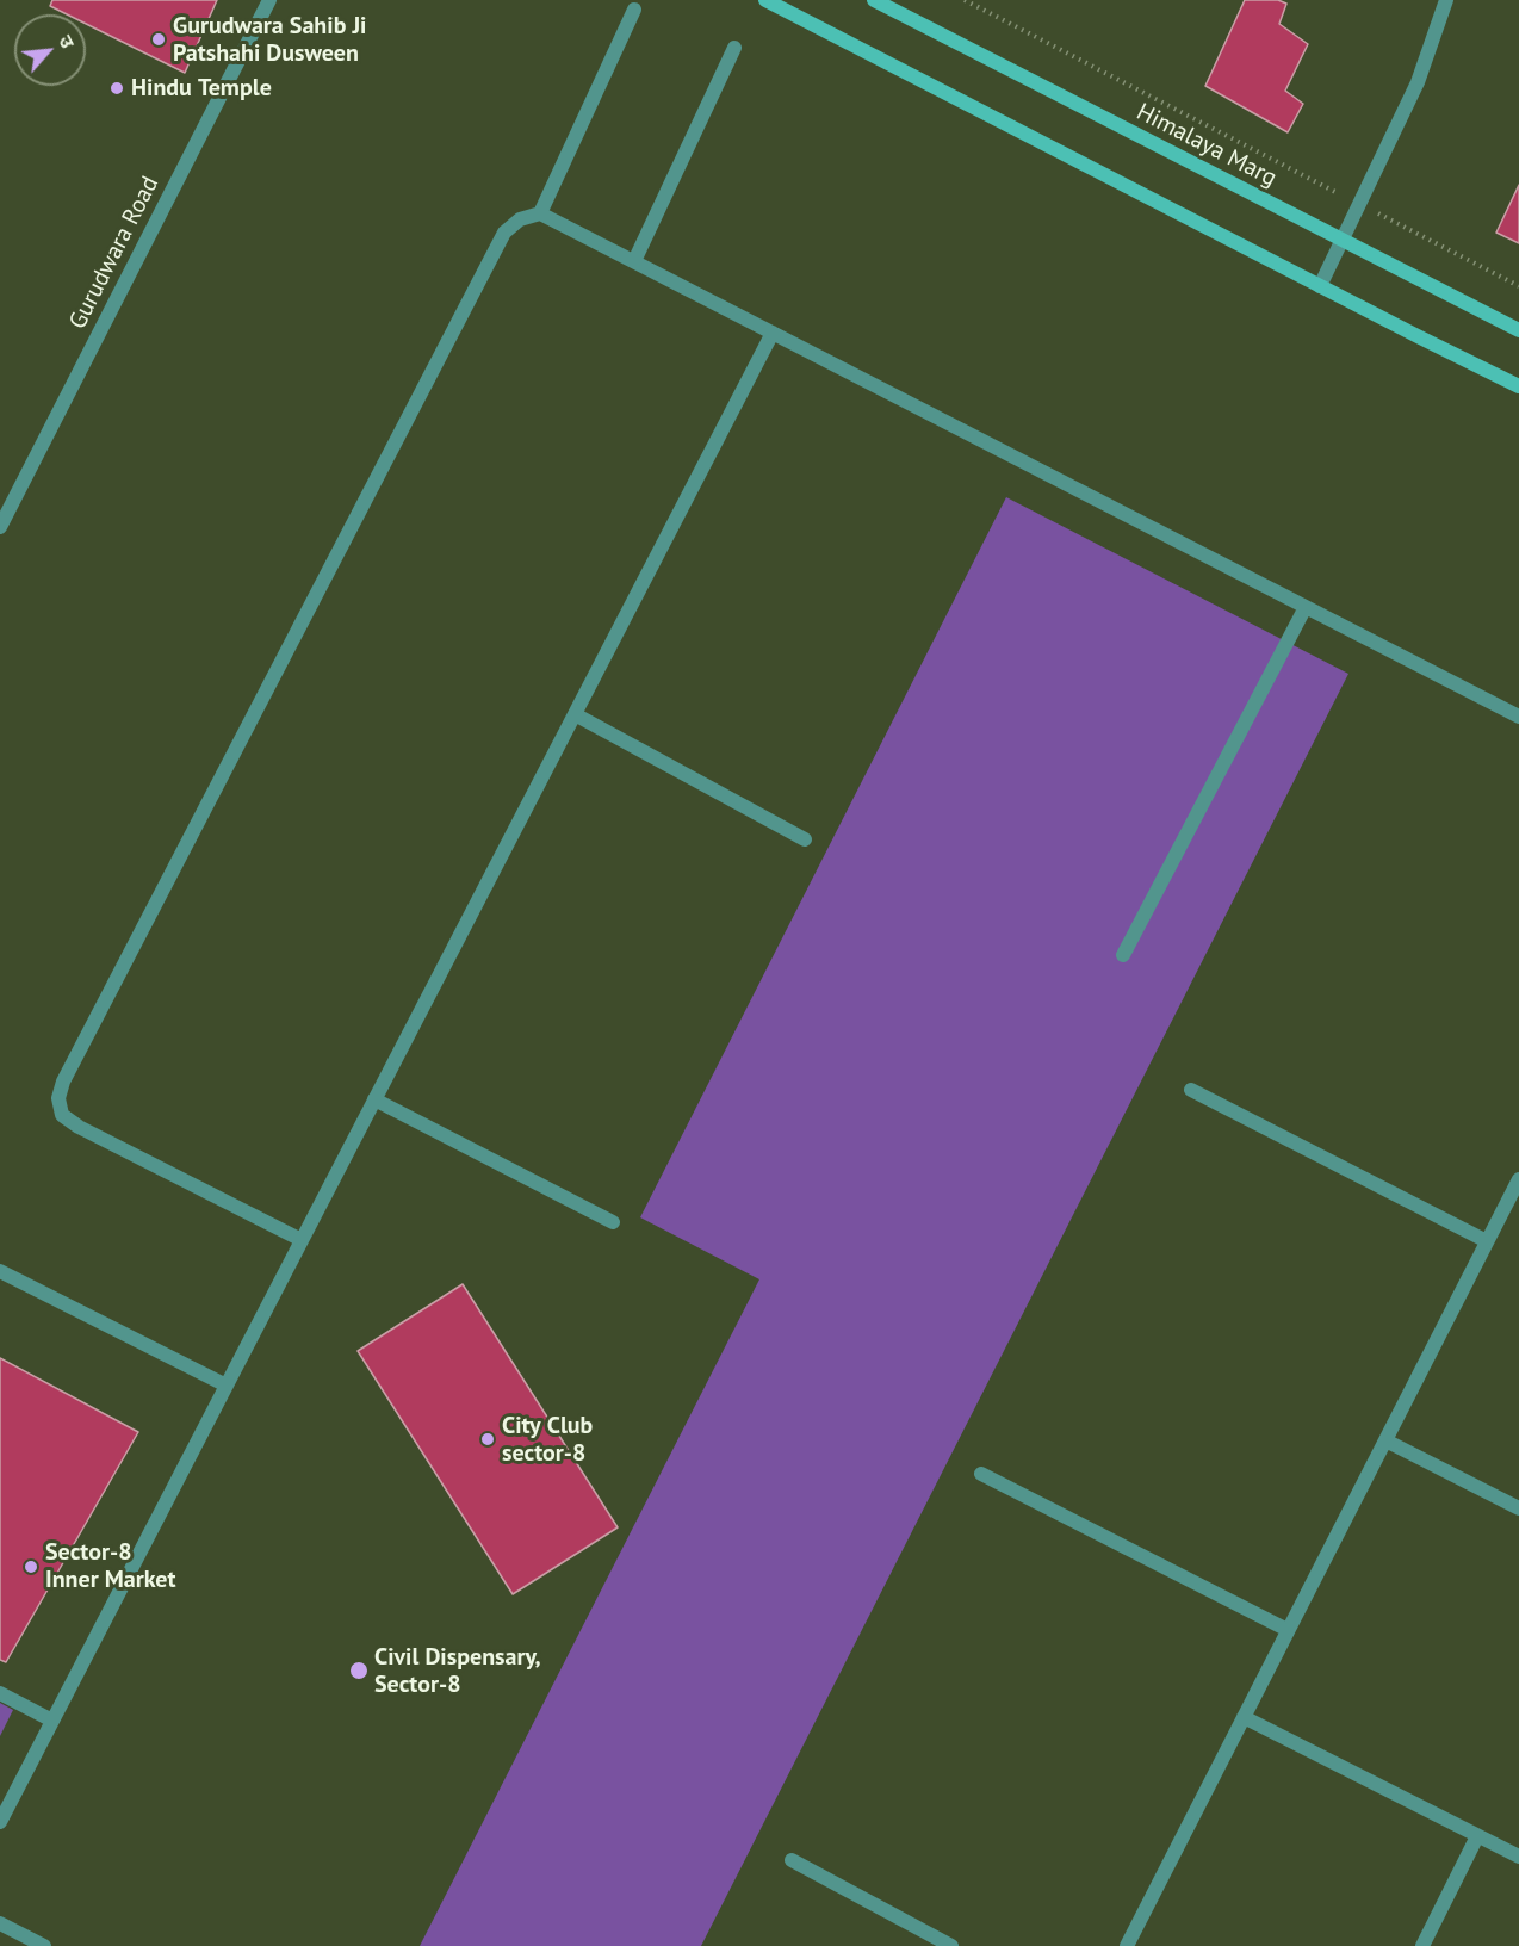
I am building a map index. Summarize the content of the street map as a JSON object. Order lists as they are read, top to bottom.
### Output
{
  "streets": {
    "main road": ["Himalaya Marg"],
    "street": ["Gurudwara Road"]
  },
  "places": [
    "Gurudwara Sahib Ji Patshahi Dusween",
    "Hindu Temple",
    "City Club sector-8",
    "Sector-8 Inner Market",
    "Civil Dispensary, Sector-8"
  ],
  "north": "top right"
}
